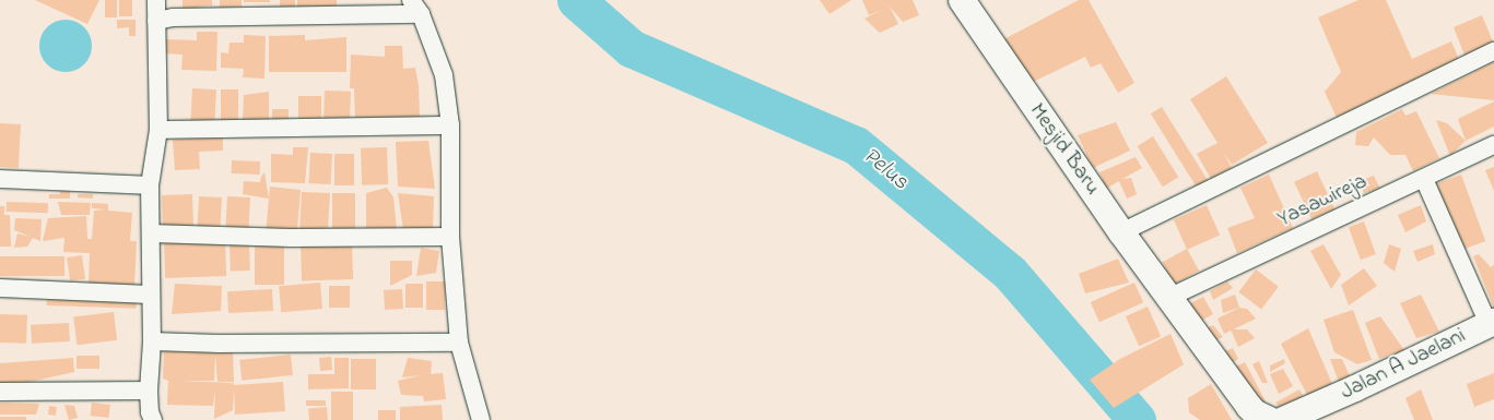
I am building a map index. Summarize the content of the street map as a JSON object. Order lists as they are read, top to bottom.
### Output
{
  "streets": {
    "street": ["Mesjid Baru", "Yasawireja", "Jalan A Jaelani"]
  },
  "crossings": [
    ["Mesjid Baru", "Yasawireja"]
  ],
  "water": ["Pelus"]
}
